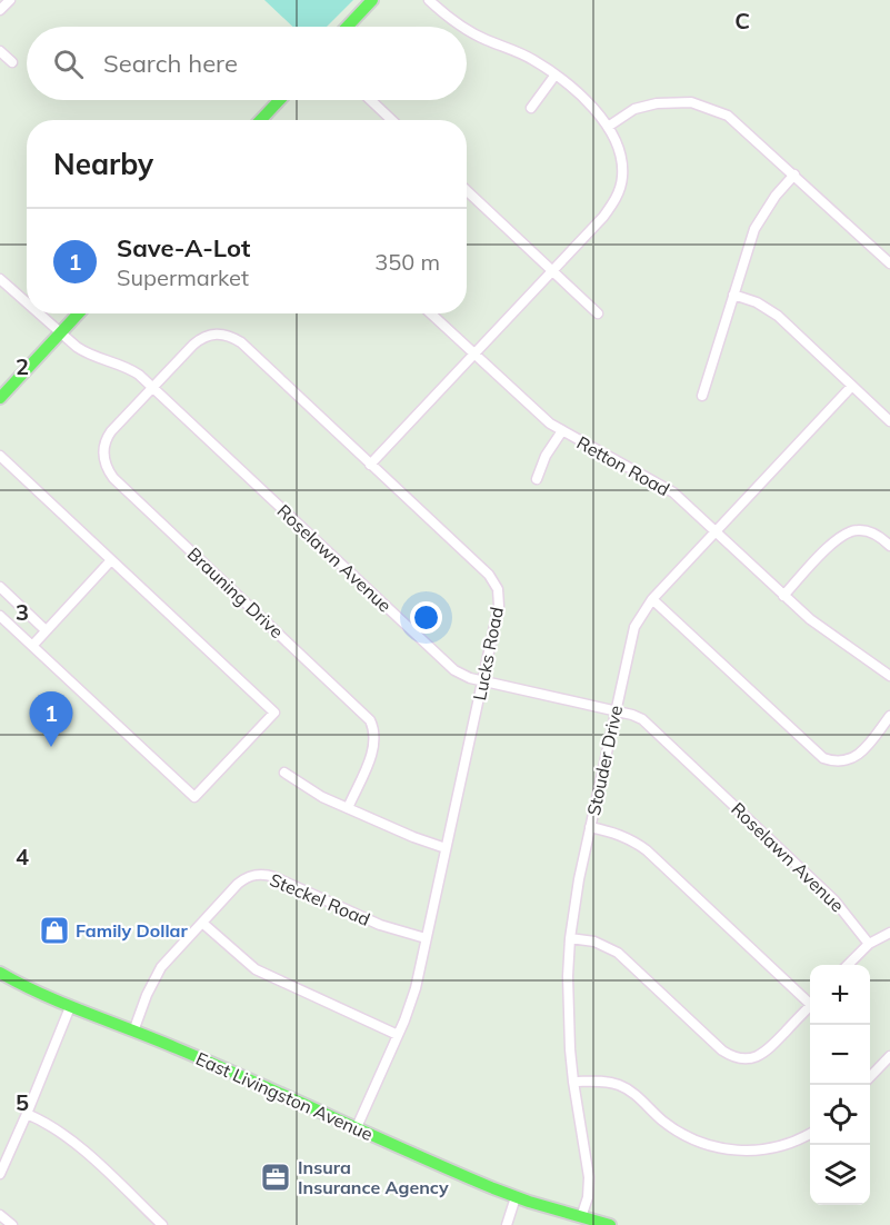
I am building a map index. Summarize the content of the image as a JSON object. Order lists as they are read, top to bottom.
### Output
{
  "streets": {
    "main road": ["East Livingston Avenue"],
    "street": [
      "Retton Road",
      "Roselawn Avenue",
      "Brauning Drive",
      "Lucks Road",
      "Stouder Drive",
      "Steckel Road"
    ]
  },
  "crossings": [
    ["Retton Road", "Stouder Drive"],
    ["Roselawn Avenue", "Brauning Drive"],
    ["Roselawn Avenue", "Lucks Road"],
    ["Roselawn Avenue", "Stouder Drive"],
    ["Brauning Drive", "Lucks Road"],
    ["Lucks Road", "Steckel Road"],
    ["Lucks Road", "East Livingston Avenue"],
    ["Stouder Drive", "East Livingston Avenue"],
    ["Steckel Road", "East Livingston Avenue"]
  ],
  "places": {
    "shop": ["Family Dollar"],
    "office": ["Insura Insurance Agency"]
  },
  "page": {
    "search": "Search here",
    "heading": "Nearby",
    "list": [
      {
        "mark": "1",
        "name": "Save-A-Lot",
        "note": "Supermarket",
        "value": "350 m"
      }
    ],
    "pins": "1",
    "map_buttons": ["+", "−"]
  },
  "grid": {
    "columns": ["C"],
    "rows": [
      "2",
      "3",
      "4",
      "5"
    ]
  }
}
